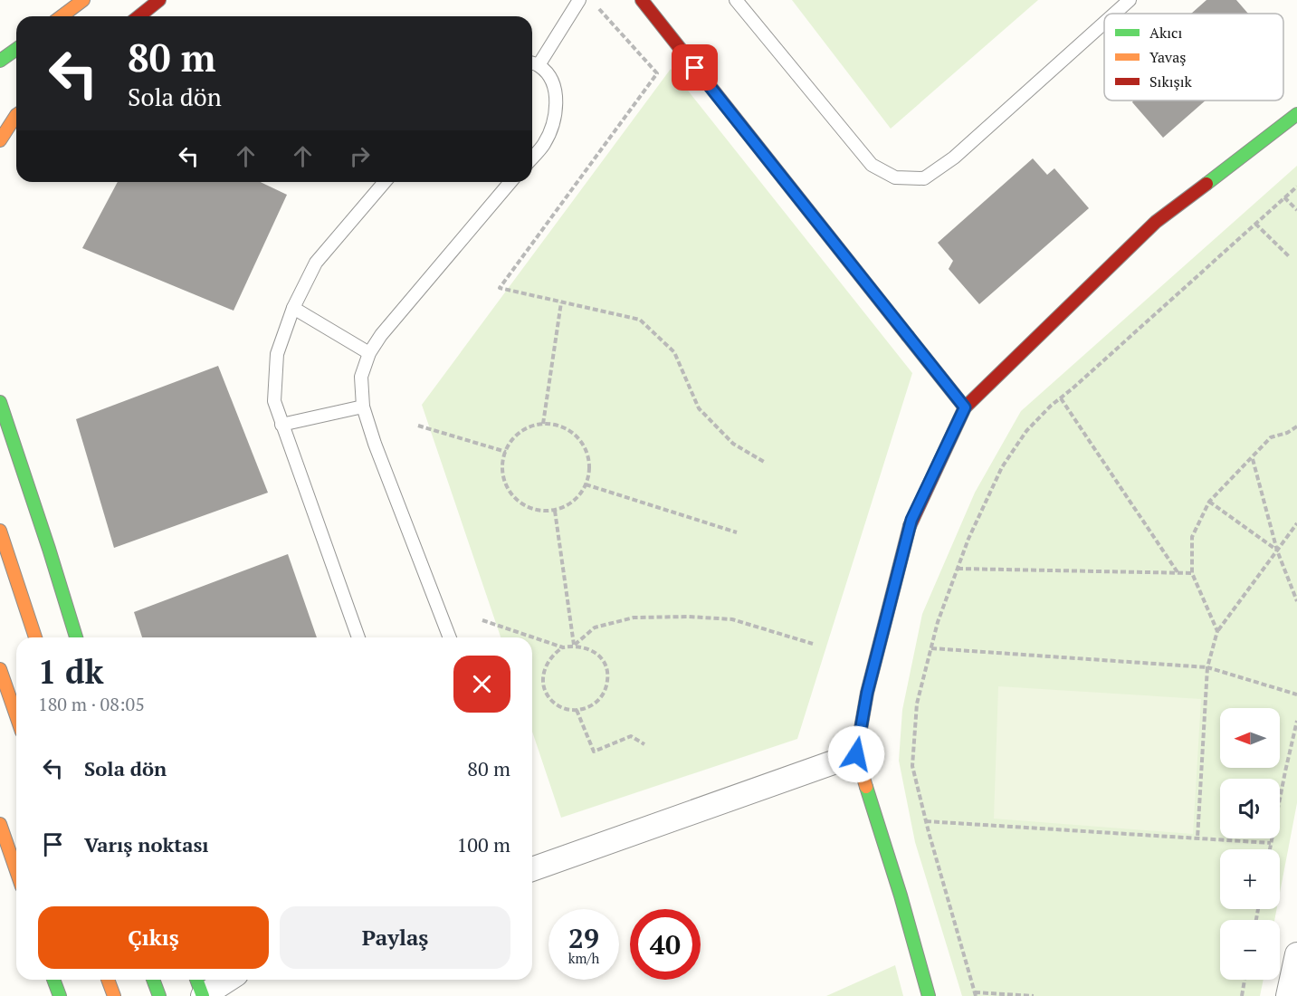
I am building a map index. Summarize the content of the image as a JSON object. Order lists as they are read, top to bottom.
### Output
{
  "legend": ["Akıcı", "Yavaş", "Sıkışık"],
  "north": "left",
  "page": {
    "turn": ["80 m", "Sola dön"],
    "heading": ["1 dk", "180 m · 08:05"],
    "map_buttons": ["+", "−"],
    "list": [
      {
        "name": "Sola dön",
        "value": "80 m"
      },
      {
        "name": "Varış noktası",
        "value": "100 m"
      }
    ],
    "buttons": ["Çıkış", "Paylaş"],
    "speed": "29 km/h",
    "limit": "40"
  }
}
